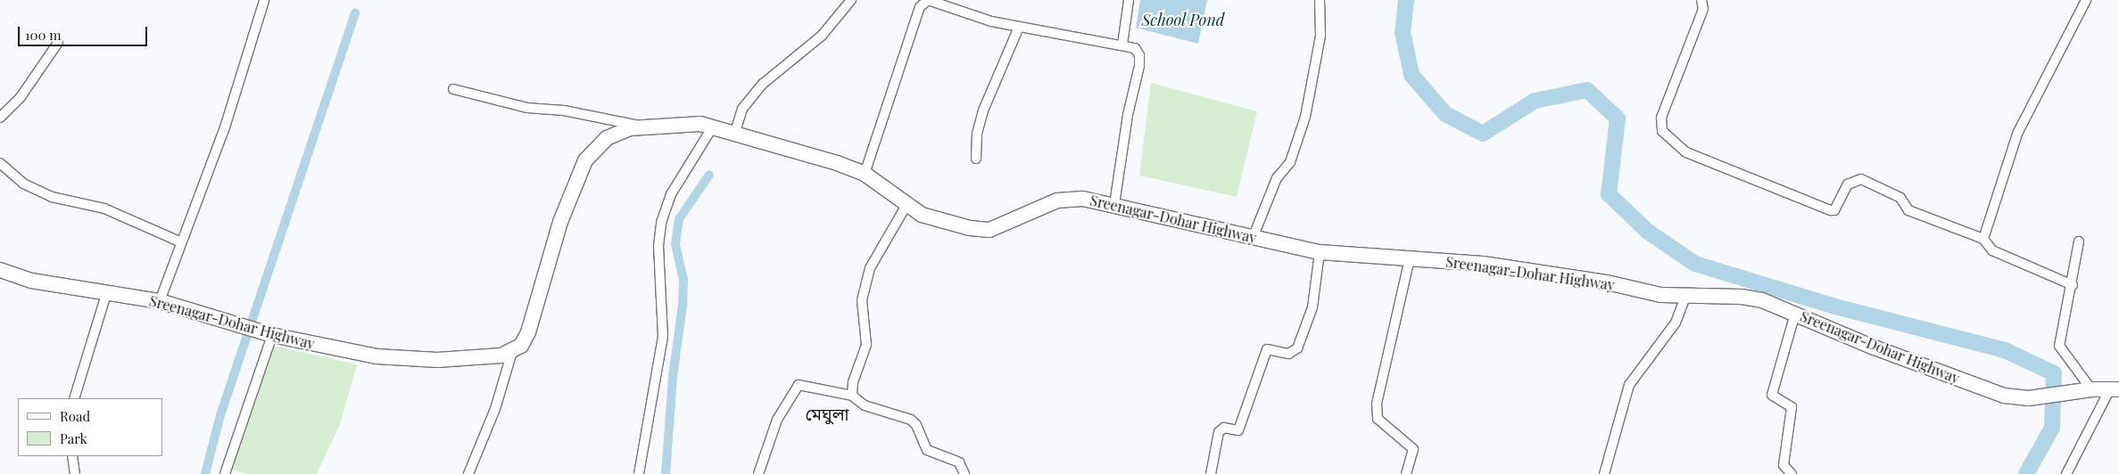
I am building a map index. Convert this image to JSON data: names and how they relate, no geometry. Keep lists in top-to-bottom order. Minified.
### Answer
{"streets":{"main road":["Sreenagar-Dohar Highway"]},"districts":["মেঘুলা"],"water":["School Pond"],"legend":["Road","Park"],"scale_bar":"100 m"}
